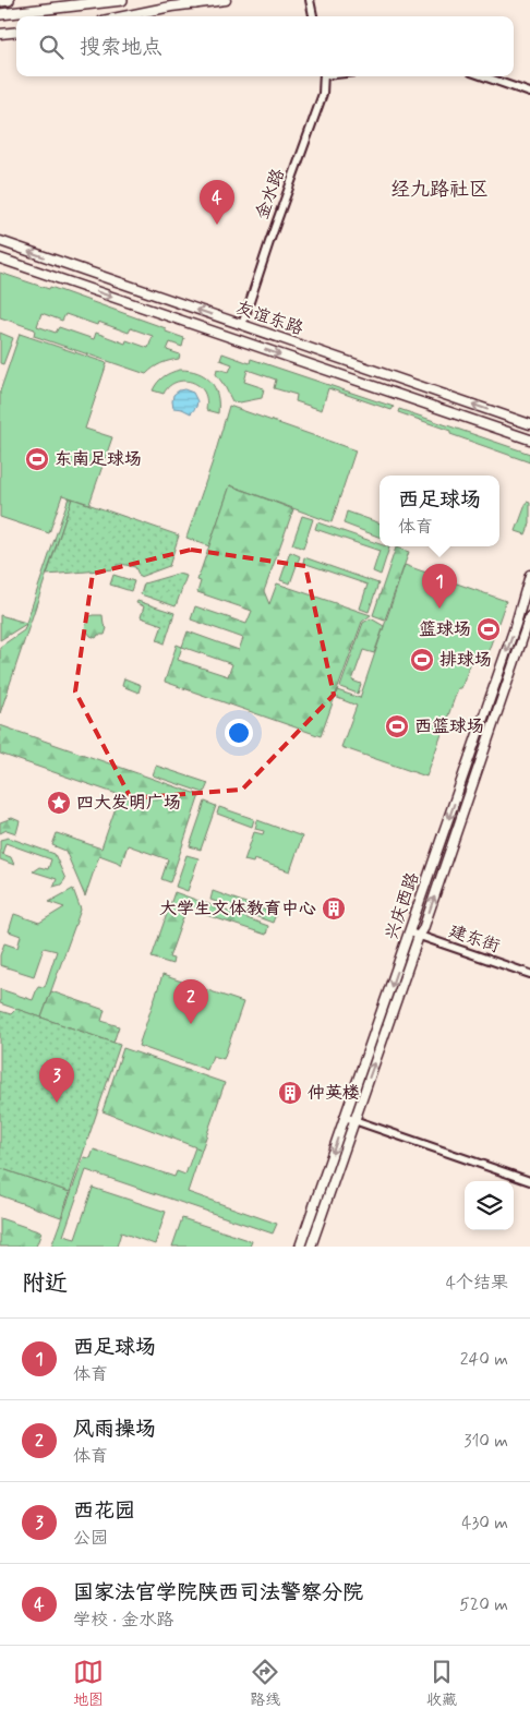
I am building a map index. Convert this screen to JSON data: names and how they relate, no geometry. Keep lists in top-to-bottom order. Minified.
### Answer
{"streets":{"main road":["友谊东路","兴庆西路"],"street":["金水路","建东街"]},"crossings":[["金水路","友谊东路"],["兴庆西路","建东街"]],"districts":["经九路社区"],"places":{"sports":["东南足球场","篮球场","排球场","西篮球场"],"place":["四大发明广场"],"building":["大学生文体教育中心","仲英楼"]},"page":{"search":"搜索地点","pins":["4","1","2","3"],"popup":["西足球场","体育"],"heading":["附近","4个结果"],"list":[{"mark":"1","name":"西足球场","note":"体育","value":"240 m"},{"mark":"2","name":"风雨操场","note":"体育","value":"310 m"},{"mark":"3","name":"西花园","note":"公园","value":"430 m"},{"mark":"4","name":"国家法官学院陕西司法警察分院","note":"学校 · 金水路","value":"520 m"}],"nav":["地图","路线","收藏"]}}
